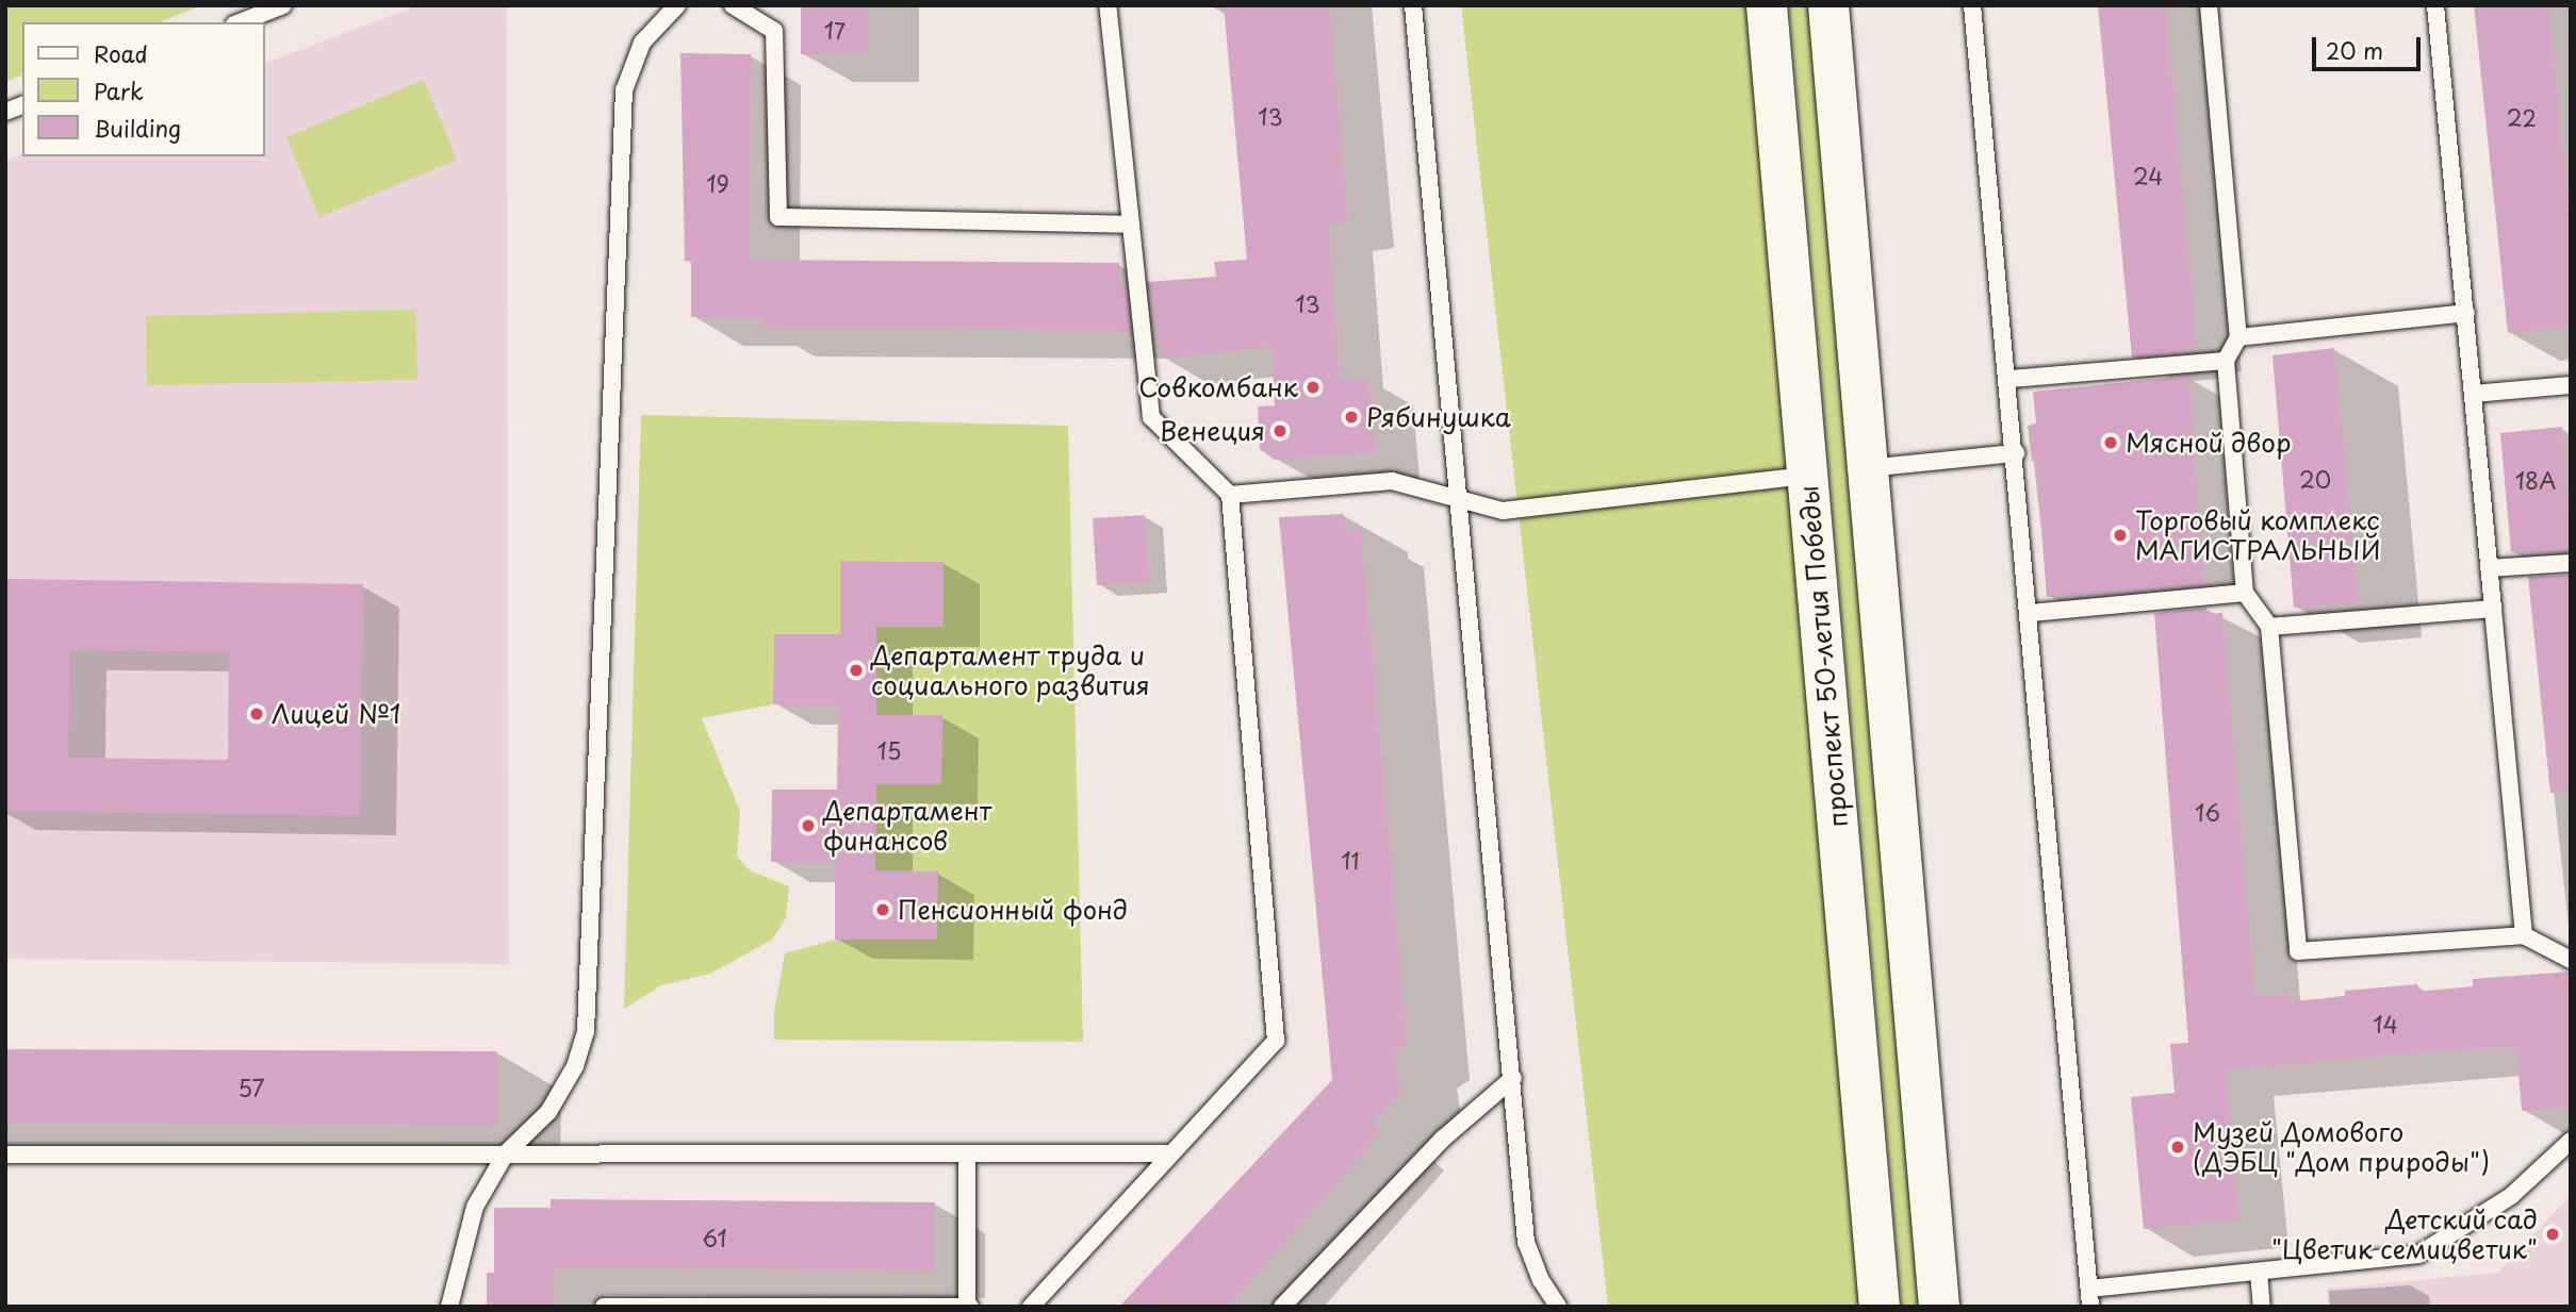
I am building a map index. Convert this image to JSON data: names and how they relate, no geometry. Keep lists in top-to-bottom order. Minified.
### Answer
{"streets":{"main road":["проспект 50-летия Победы"]},"places":["Совкомбанк","Рябинушка","Венеция","Мясной двор","Торговый комплекс МАГИСТРАЛЬНЫЙ","Департамент труда и социального развития","Лицей №1","Департамент финансов","Пенсионный фонд","Музей Домового (ДЭБЦ \"Дом природы\")","Детский сад \"Цветик семицветик\""],"house_numbers":["17","13","22","24","19","13","20","18А","15","16","11","14","57","61"],"legend":["Road","Park","Building"],"scale_bar":"20 m"}
